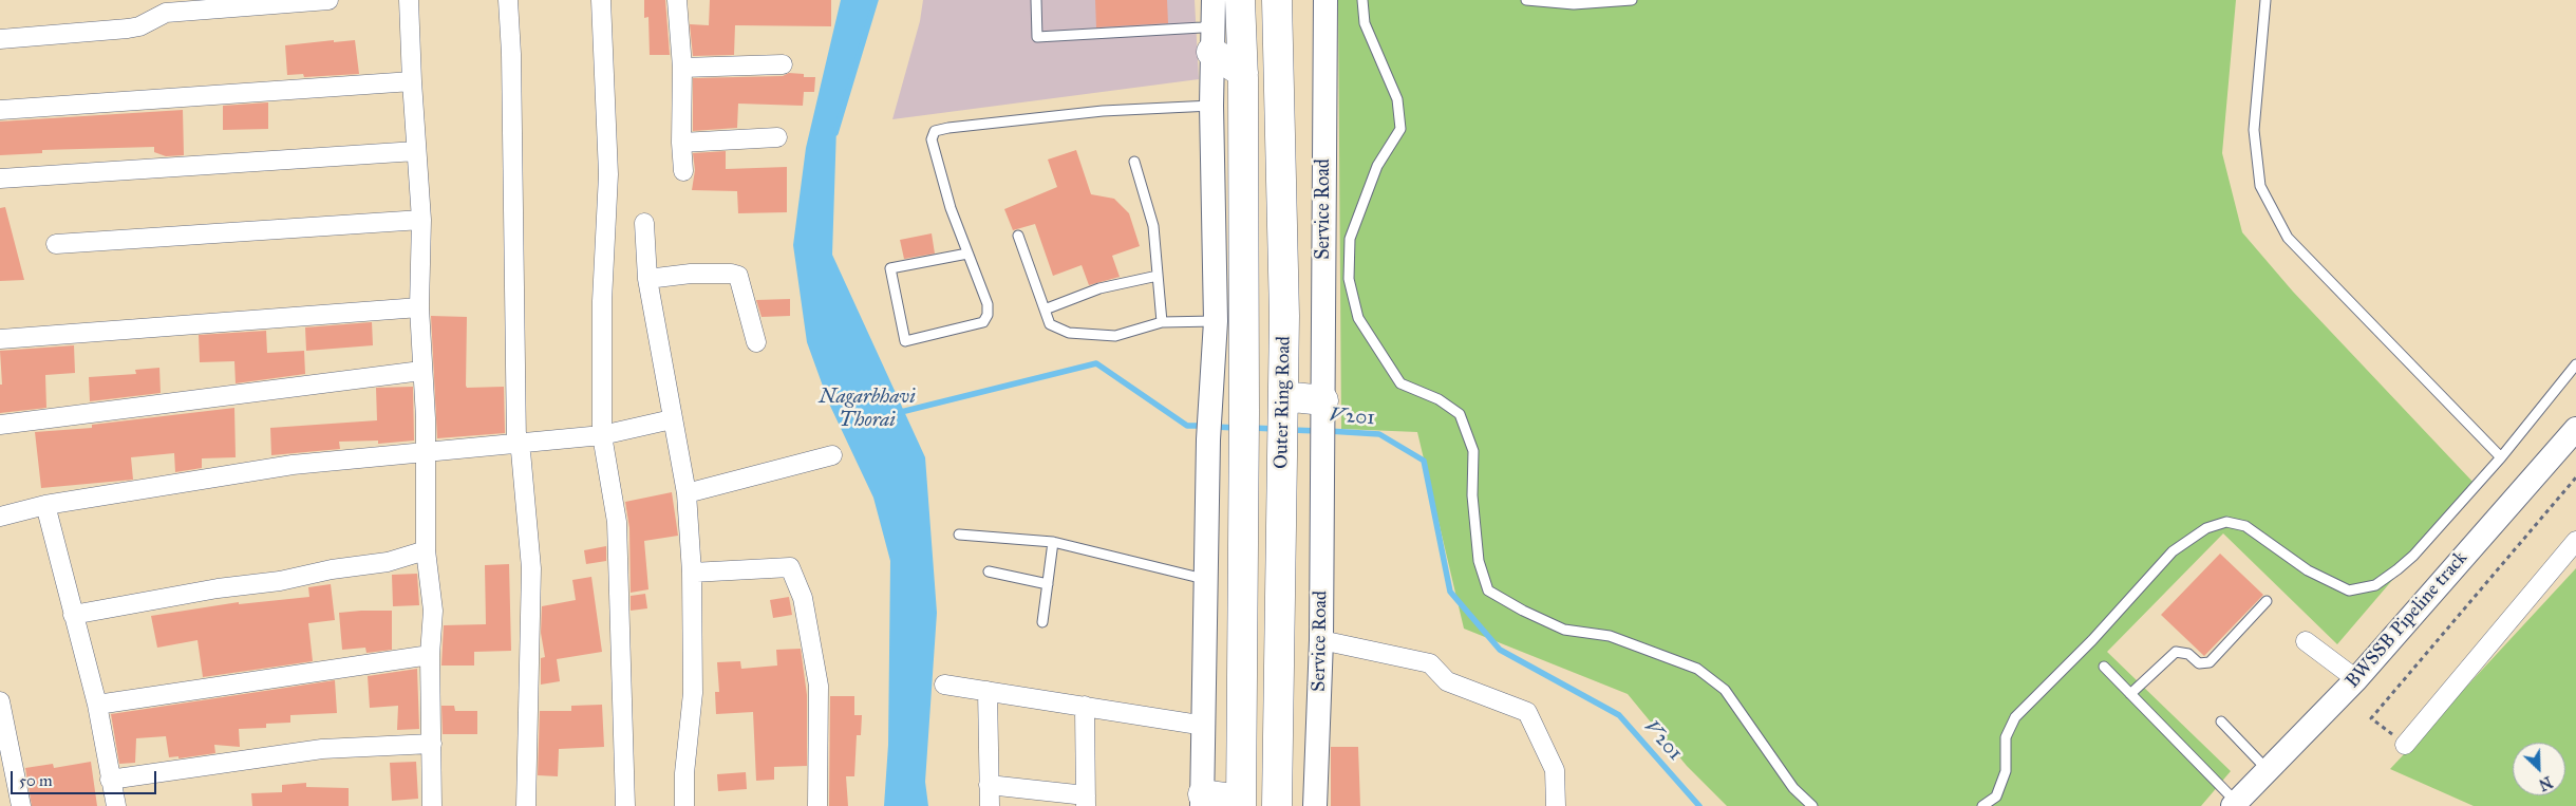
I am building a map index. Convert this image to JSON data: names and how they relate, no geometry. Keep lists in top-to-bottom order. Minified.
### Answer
{"streets":{"highway":["Outer Ring Road"],"street":["Service Road","BWSSB Pipeline track"]},"water":["Nagarbhavi Thorai","V201"],"scale_bar":"50 m","north":"bottom right"}
